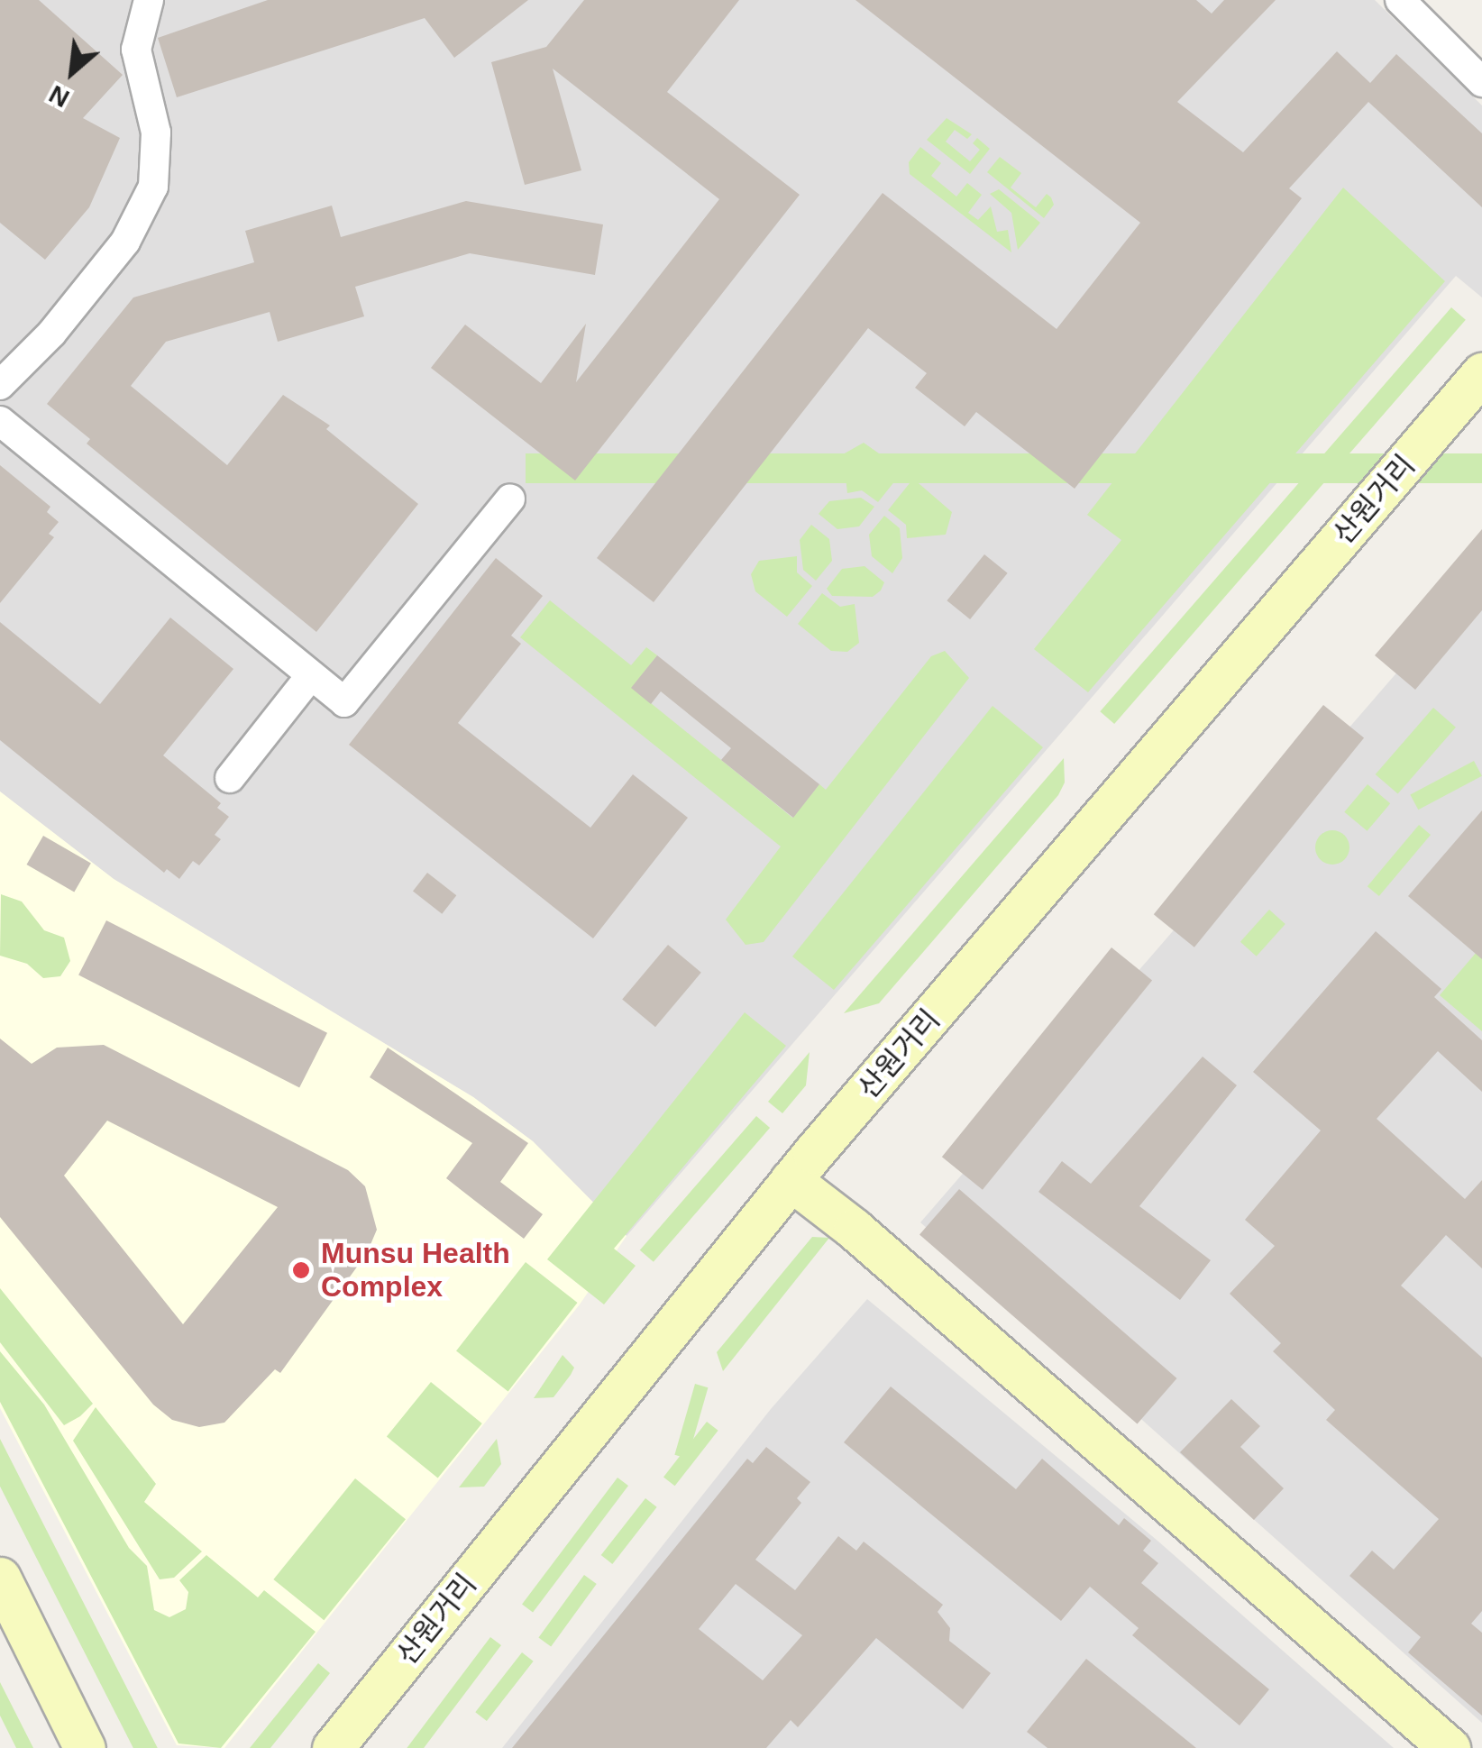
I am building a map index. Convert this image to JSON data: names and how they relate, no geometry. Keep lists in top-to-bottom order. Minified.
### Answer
{"streets":{"main road":["산원거리"]},"places":["Munsu Health Complex"],"north":"bottom left"}
